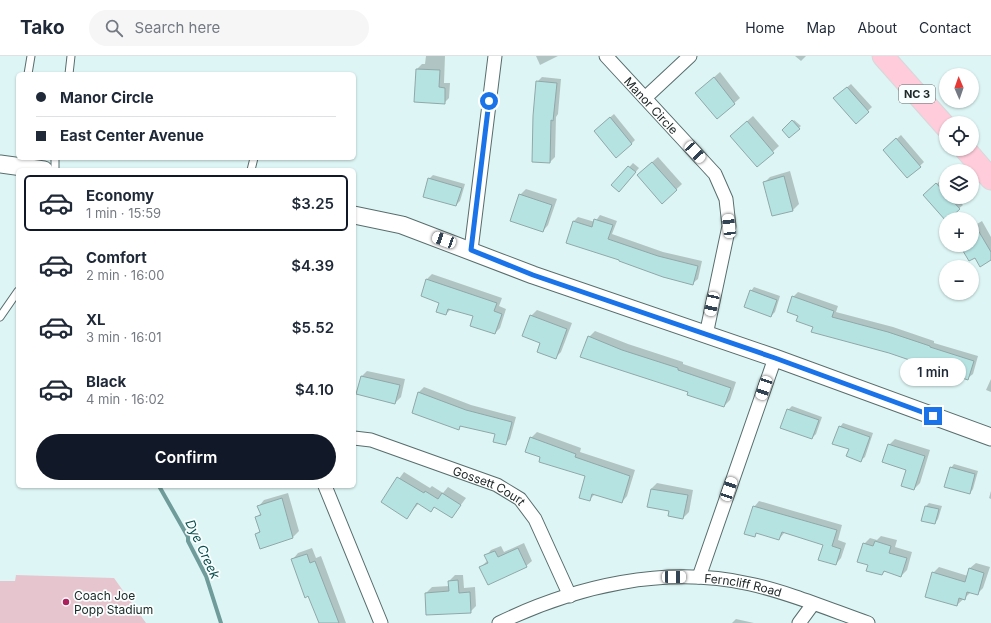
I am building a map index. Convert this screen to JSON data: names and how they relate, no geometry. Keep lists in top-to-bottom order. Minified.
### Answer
{"streets":{"main road":["NC 3"],"street":["Manor Circle","Gossett Court","Ferncliff Road"]},"crossings":[["Gossett Court","Ferncliff Road"]],"water":["Dye Creek"],"places":["Coach Joe Popp Stadium"],"north":"top","page":{"header":"Tako","search":"Search here","nav":["Home","Map","About","Contact"],"map_buttons":["+","−"],"banner":["Manor Circle","East Center Avenue"],"list":[{"name":"Economy","note":"1 min · 15:59","value":"$3.25"},{"name":"Comfort","note":"2 min · 16:00","value":"$4.39"},{"name":"XL","note":"3 min · 16:01","value":"$5.52"},{"name":"Black","note":"4 min · 16:02","value":"$4.10"}],"bubble":"1 min","buttons":"Confirm"}}
